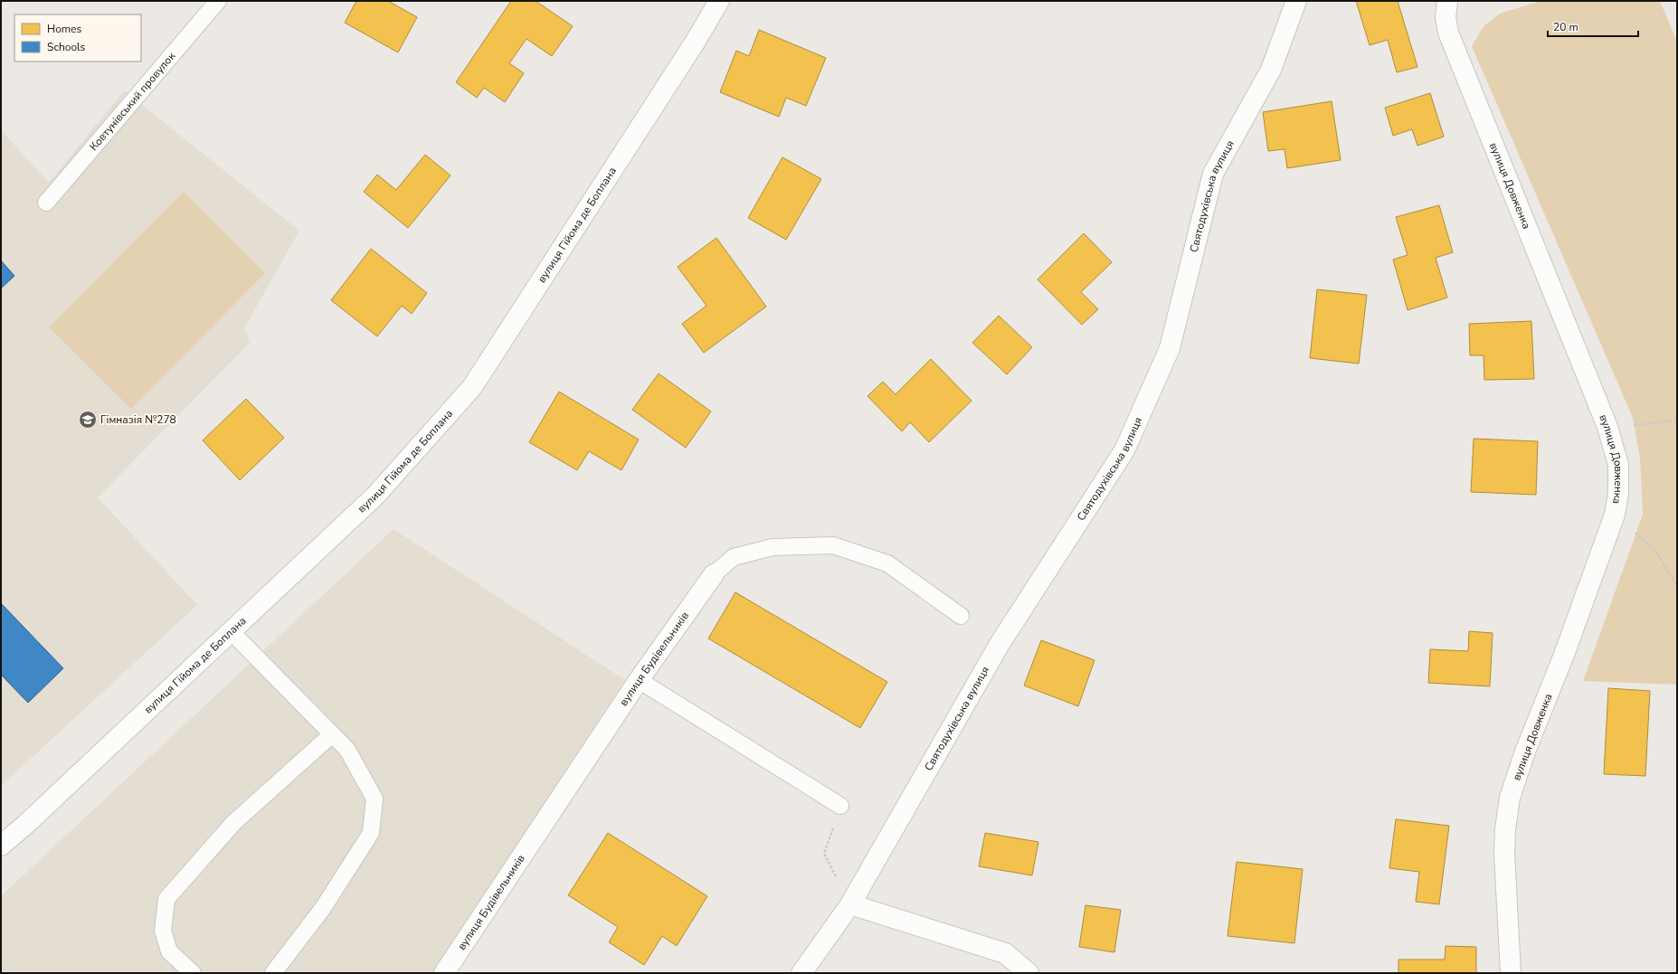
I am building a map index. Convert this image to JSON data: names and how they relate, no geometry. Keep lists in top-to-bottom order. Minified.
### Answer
{"streets":{"street":["вулиця Довженка","Святодухівська вулиця","вулиця Гійома де Боплана","вулиця Будівельників"],"lane":["Ковтунівський провулок"]},"places":{"school or university":["Гімназія №278"]},"legend":["Homes","Schools"],"scale_bar":"20 m"}
